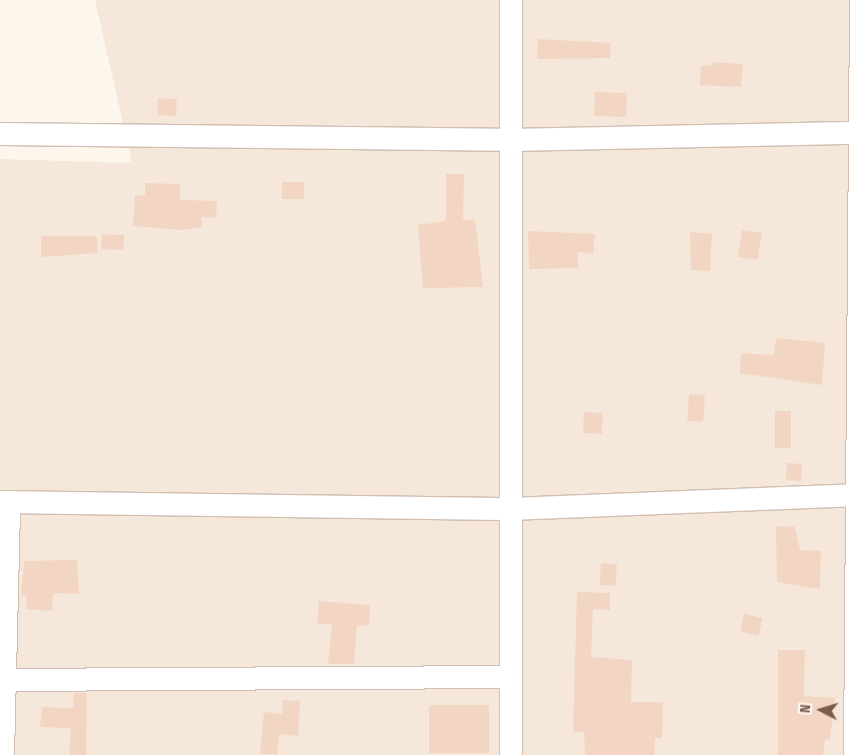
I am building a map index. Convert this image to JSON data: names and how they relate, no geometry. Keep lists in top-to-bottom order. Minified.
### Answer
{"north":"left"}
